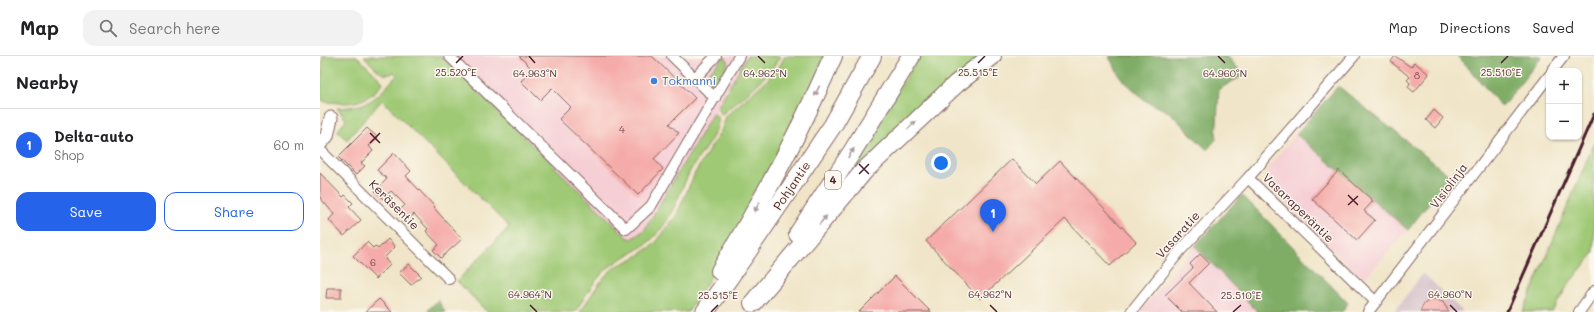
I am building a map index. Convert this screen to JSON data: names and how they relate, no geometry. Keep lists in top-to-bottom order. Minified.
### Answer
{"streets":{"highway":["4","Pohjantie"],"street":["Visiolinja","Keräsentie","Vasaraperäntie","Vasaratie"]},"crossings":[["Visiolinja","Vasaraperäntie"],["Vasaraperäntie","Vasaratie"]],"places":["Tokmanni"],"house_numbers":["8","4","6"],"page":{"header":"Map","search":"Search here","nav":["Map","Directions","Saved"],"heading":"Nearby","map_buttons":["+","−"],"list":[{"mark":"1","name":"Delta-auto","note":"Shop","value":"60 m"}],"buttons":["Save","Share"],"pins":"1"},"coordinates":["25.520°E","25.515°E","25.510°E","64.963°N","64.962°N","64.960°N","64.964°N"]}
